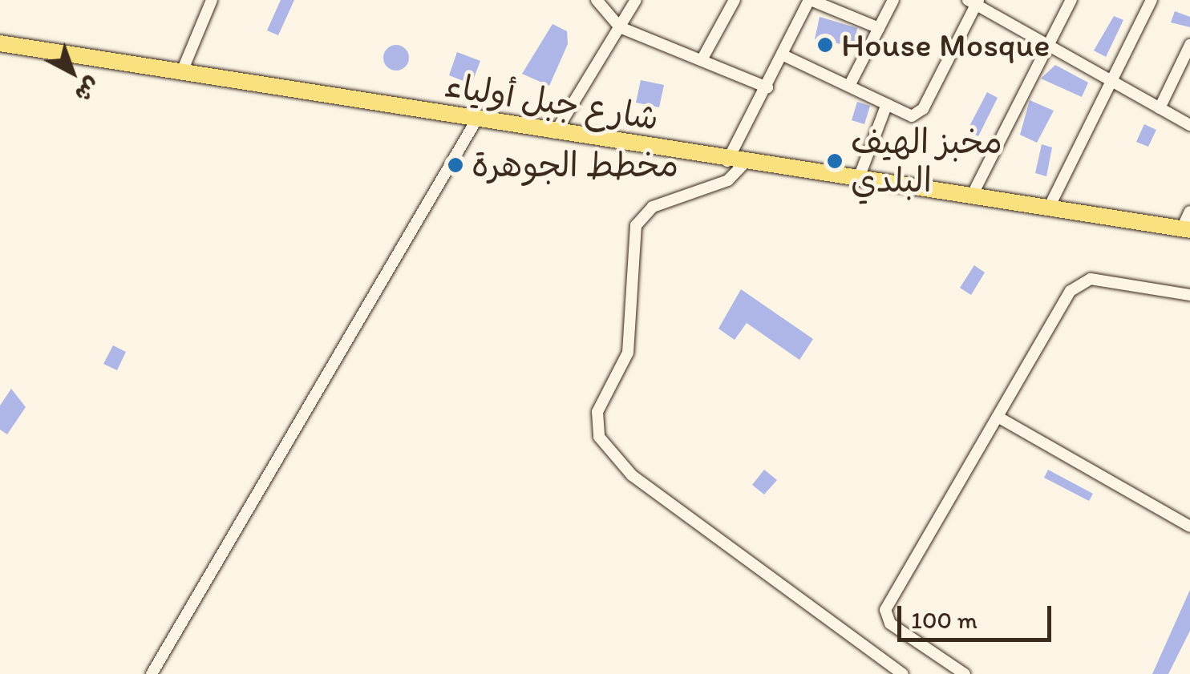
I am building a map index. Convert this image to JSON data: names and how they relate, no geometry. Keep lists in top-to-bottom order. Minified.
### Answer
{"streets":{"highway":["شارع جبل أولياء"]},"places":["House Mosque","مخبز الهيف البلدي","مخطط الجوهرة"],"scale_bar":"100 m","north":"bottom right"}
